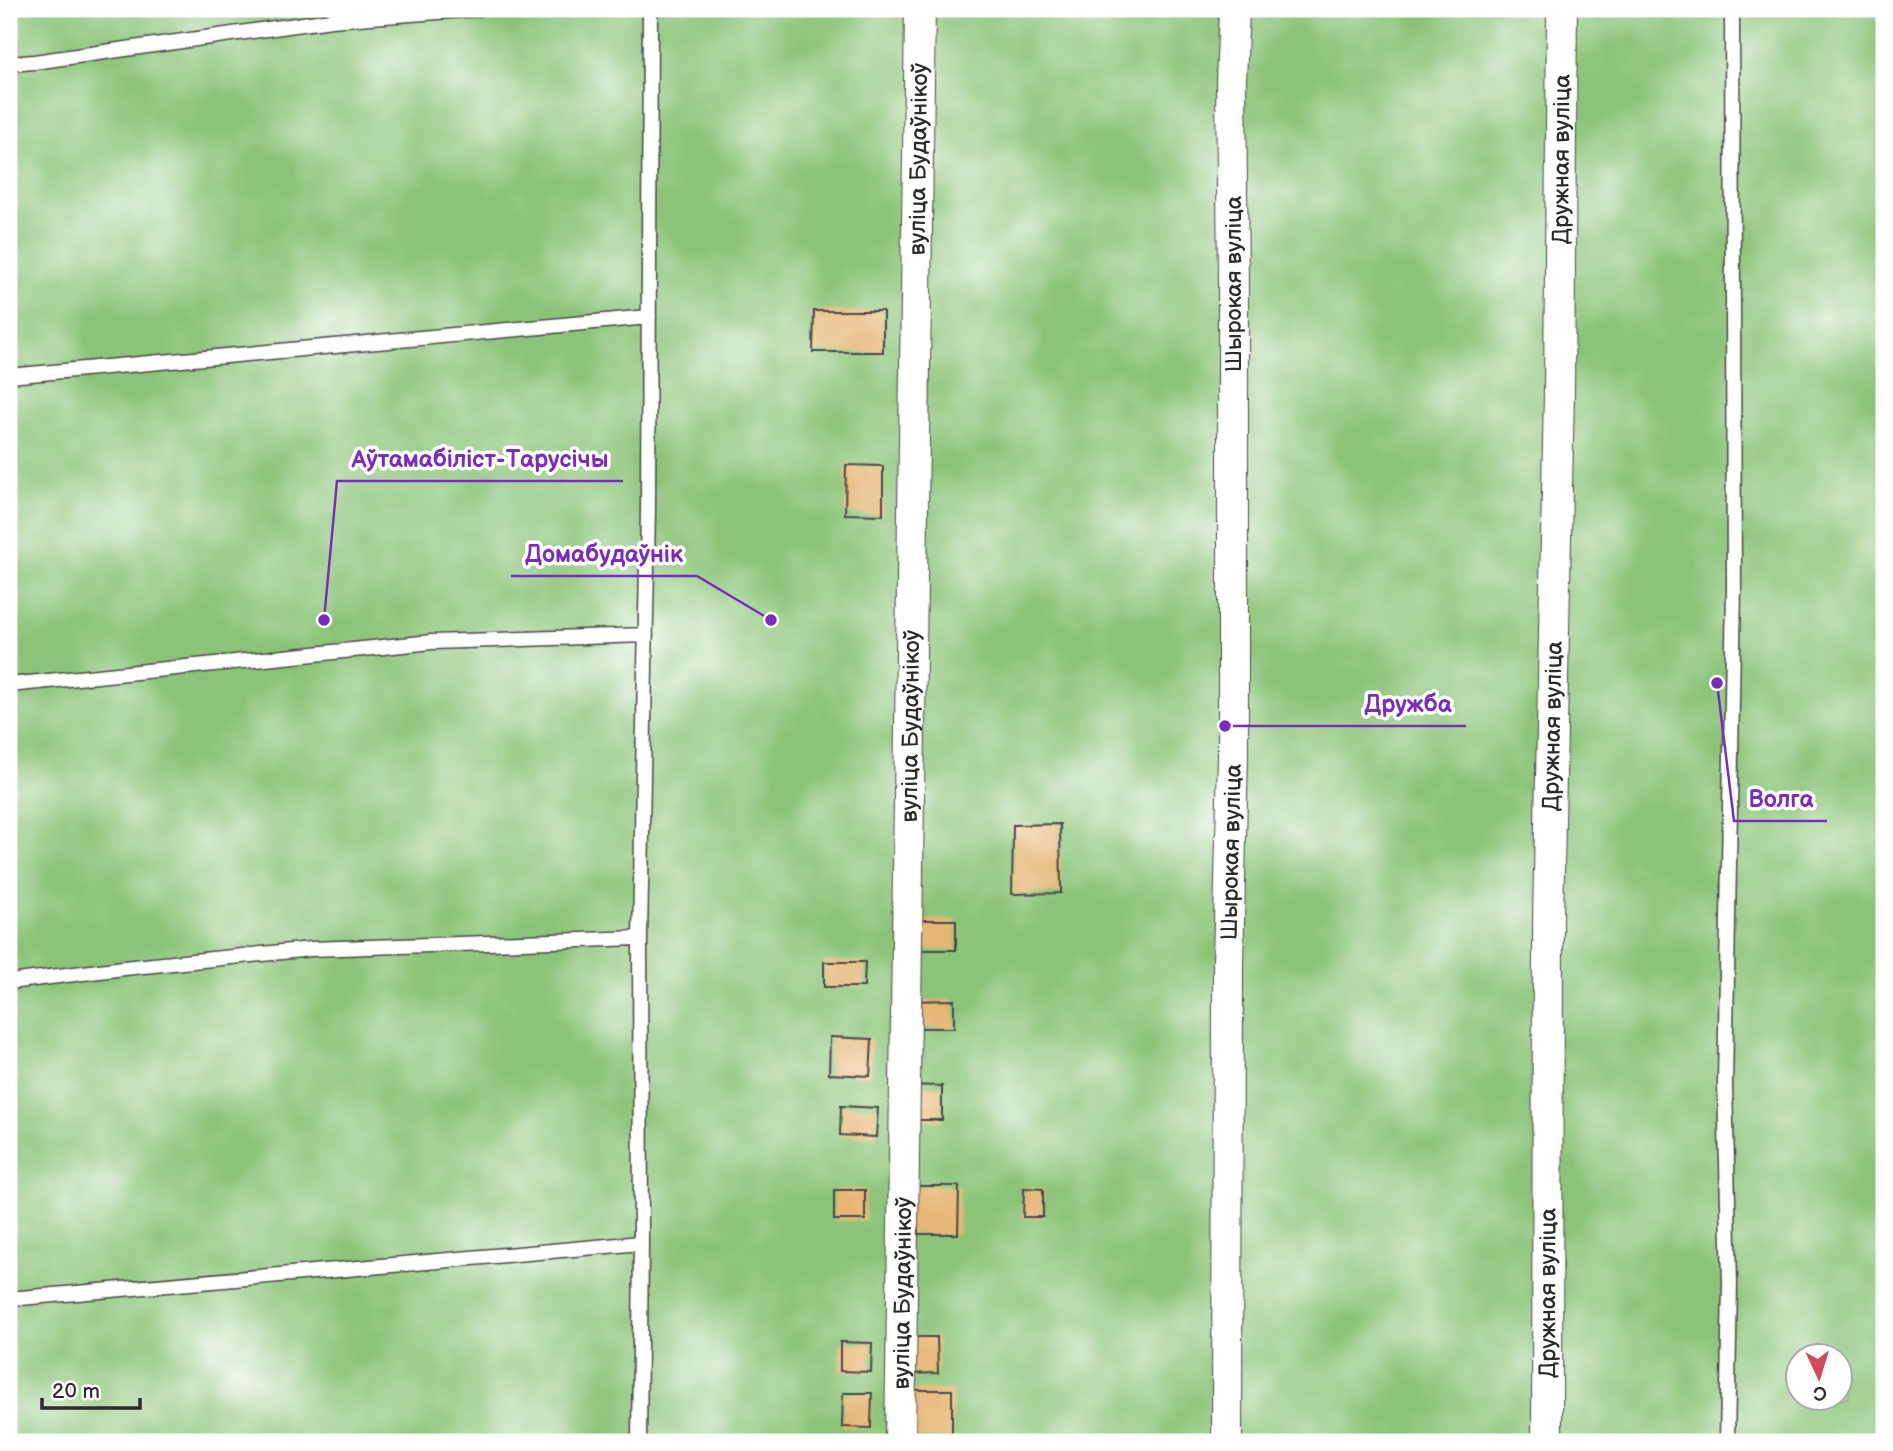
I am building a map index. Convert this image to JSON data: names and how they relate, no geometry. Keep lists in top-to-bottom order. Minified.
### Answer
{"streets":{"street":["вуліца Будаўнікоў","Дружная вуліца","Шырокая вуліца"]},"places":["Аўтамабіліст-Тарусічы","Домабудаўнік","Волга","Дружба"],"scale_bar":"20 m","north":"bottom"}
